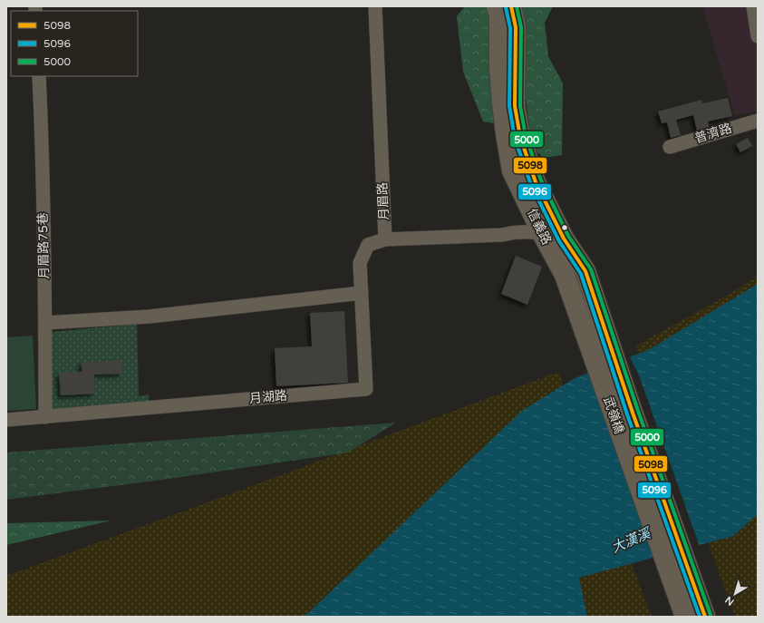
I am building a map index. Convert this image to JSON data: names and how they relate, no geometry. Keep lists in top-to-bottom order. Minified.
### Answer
{"streets":{"main road":["信義路","武嶺橋"],"street":["普濟路","月眉路","月眉路75巷","月湖路"]},"crossings":[["月眉路","月湖路"],["信義路","武嶺橋"],["月眉路75巷","月湖路"]],"water":["大漢溪"],"lines":["transit line 5098","transit line 5000","transit line 5096"],"legend":["5098","5096","5000"],"north":"bottom left"}
